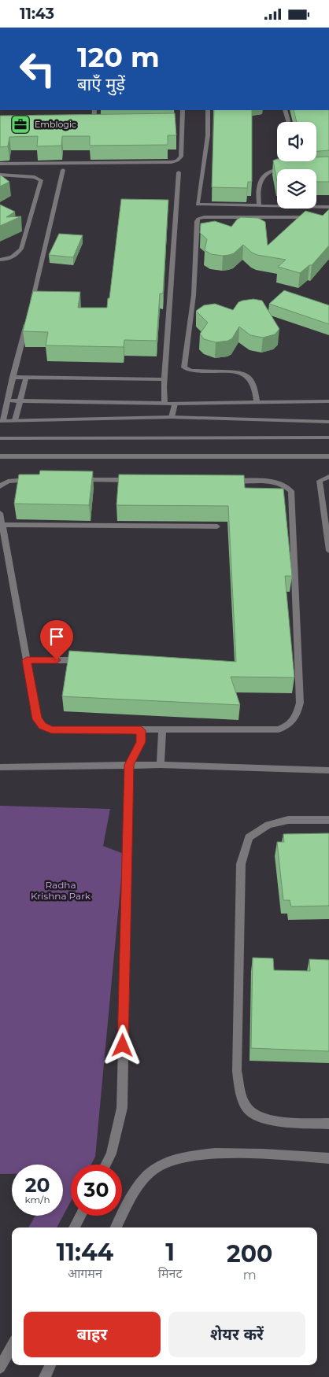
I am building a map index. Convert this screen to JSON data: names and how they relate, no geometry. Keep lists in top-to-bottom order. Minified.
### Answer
{"parks":["Radha Krishna Park"],"places":{"office":["Emblogic"]},"page":{"status":"11:43","turn":["120 m","बाएँ मुड़ें"],"speed":"20 km/h","limit":"30","eta":["11:44","आगमन","1","मिनट","200","m"],"buttons":["बाहर","शेयर करें"]}}
